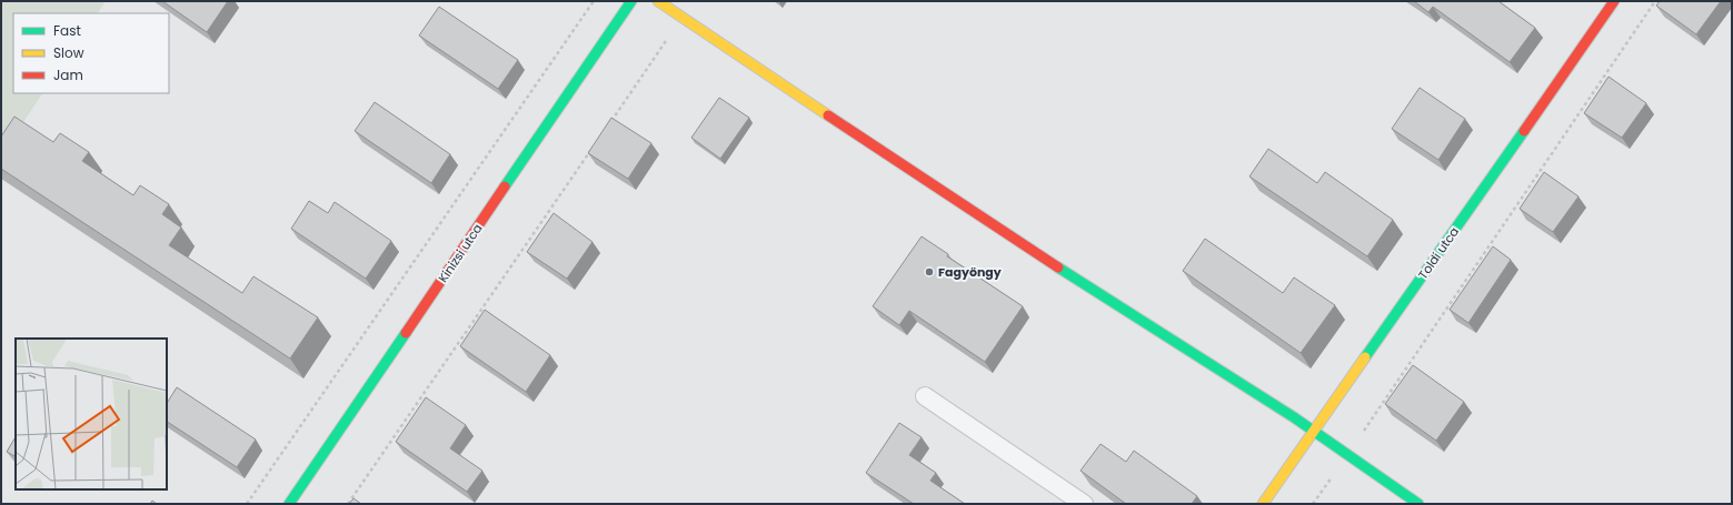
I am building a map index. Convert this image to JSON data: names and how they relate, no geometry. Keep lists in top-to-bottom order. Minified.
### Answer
{"streets":{"street":["Kinizsi utca","Toldi utca"]},"places":["Fagyöngy"],"legend":["Fast","Slow","Jam"]}
